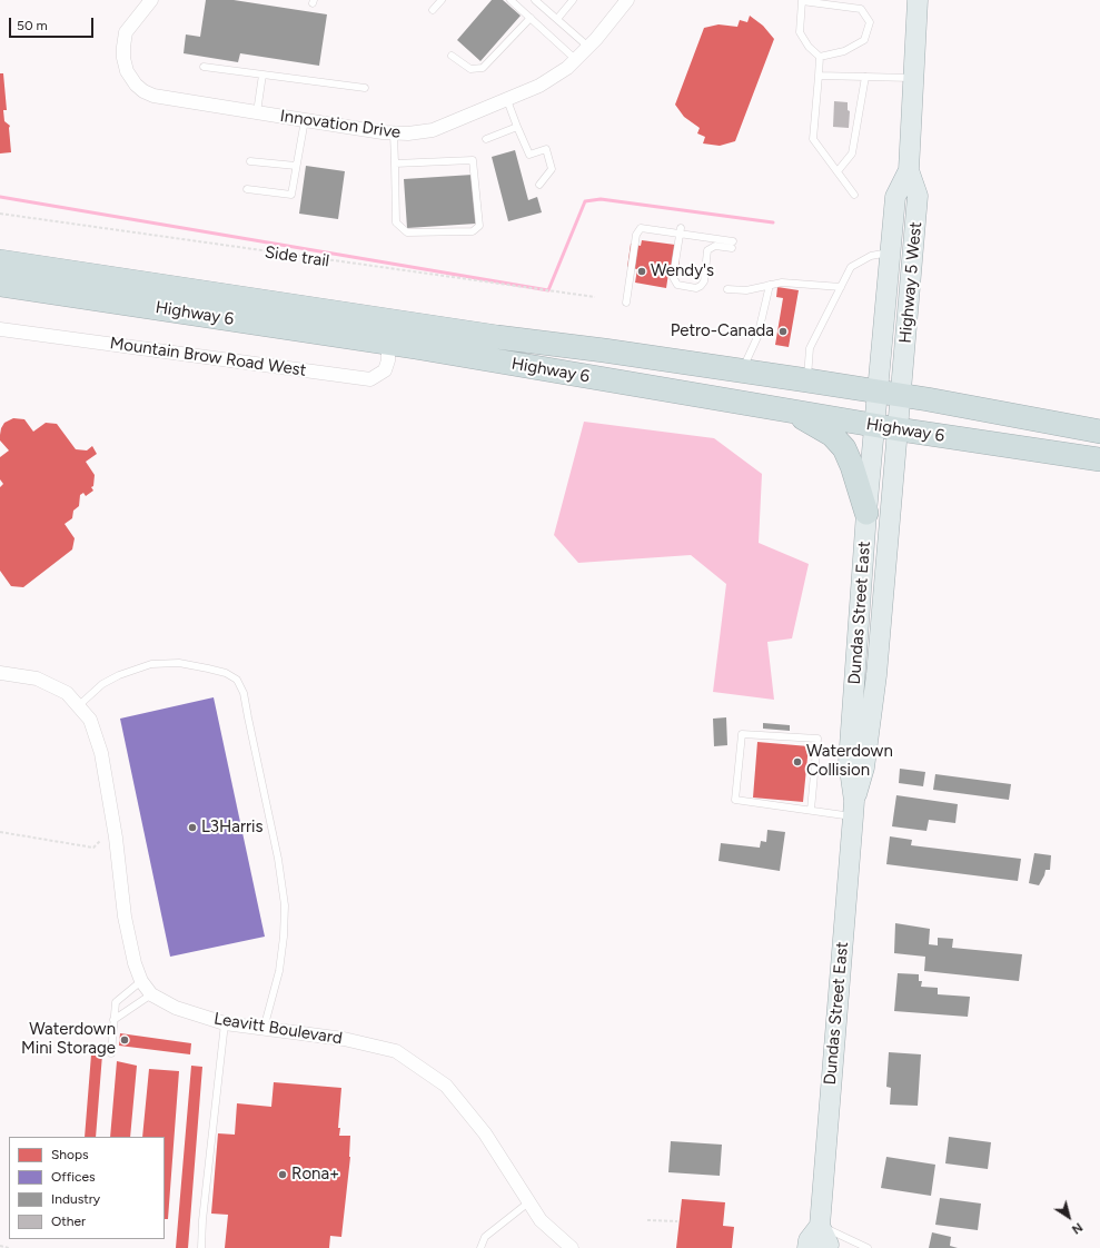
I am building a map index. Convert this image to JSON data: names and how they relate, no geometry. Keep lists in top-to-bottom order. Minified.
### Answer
{"streets":{"highway":["Highway 6"],"main road":["Highway 5 West","Dundas Street East"],"street":["Innovation Drive","Mountain Brow Road West","Leavitt Boulevard"],"path":["Side trail"]},"crossings":[["Highway 5 West","Highway 6"],["Highway 5 West","Dundas Street East"],["Highway 6","Mountain Brow Road West"],["Highway 6","Dundas Street East"]],"places":["Wendy's","Petro-Canada","Waterdown Collision","L3Harris","Waterdown Mini Storage","Rona+"],"legend":["Shops","Offices","Industry","Other"],"scale_bar":"50 m","north":"bottom right"}
